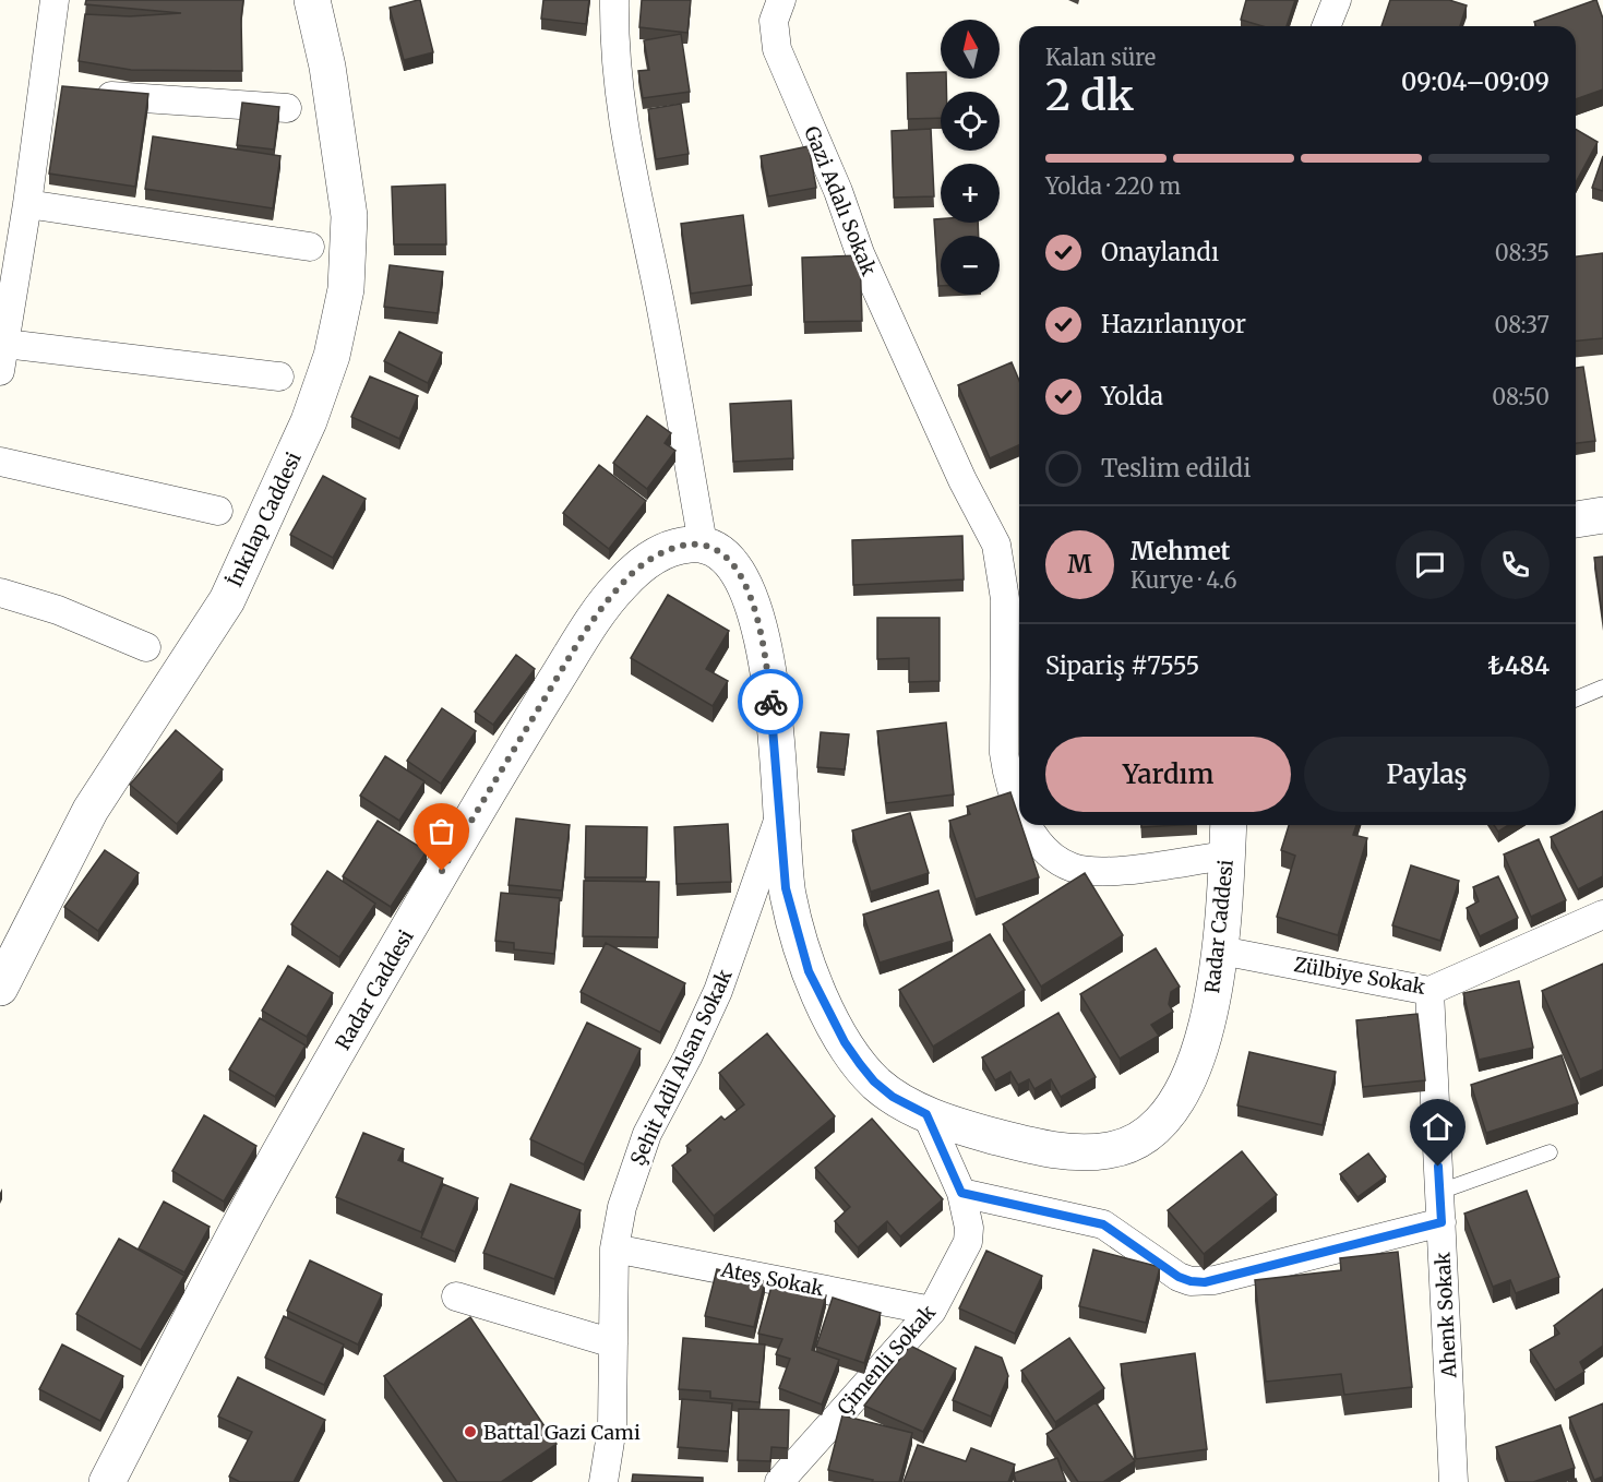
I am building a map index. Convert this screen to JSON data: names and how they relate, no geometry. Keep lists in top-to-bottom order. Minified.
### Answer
{"streets":{"street":["Gazi Adalı Sokak","İnkılap Caddesi","Radar Caddesi","Zülbiye Sokak","Şehit Adil Alsan Sokak","Ateş Sokak","Ahenk Sokak","Çimenli Sokak"]},"crossings":[["Gazi Adalı Sokak","Radar Caddesi"],["Radar Caddesi","Zülbiye Sokak"],["Radar Caddesi","Şehit Adil Alsan Sokak"],["Radar Caddesi","Çimenli Sokak"],["Zülbiye Sokak","Ahenk Sokak"],["Şehit Adil Alsan Sokak","Ateş Sokak"],["Ateş Sokak","Çimenli Sokak"]],"places":["Battal Gazi Cami"],"north":"top","page":{"map_buttons":["+","−"],"heading":["2 dk","Kalan süre","09:04–09:09"],"panel":["Mehmet","Kurye · 4.6","Sipariş #7555","₺484"],"bar":"Yolda · 220 m","list":[["Onaylandı","08:35"],["Hazırlanıyor","08:37"],["Yolda","08:50"],"Teslim edildi"],"round":"M","buttons":["Yardım","Paylaş"]}}
